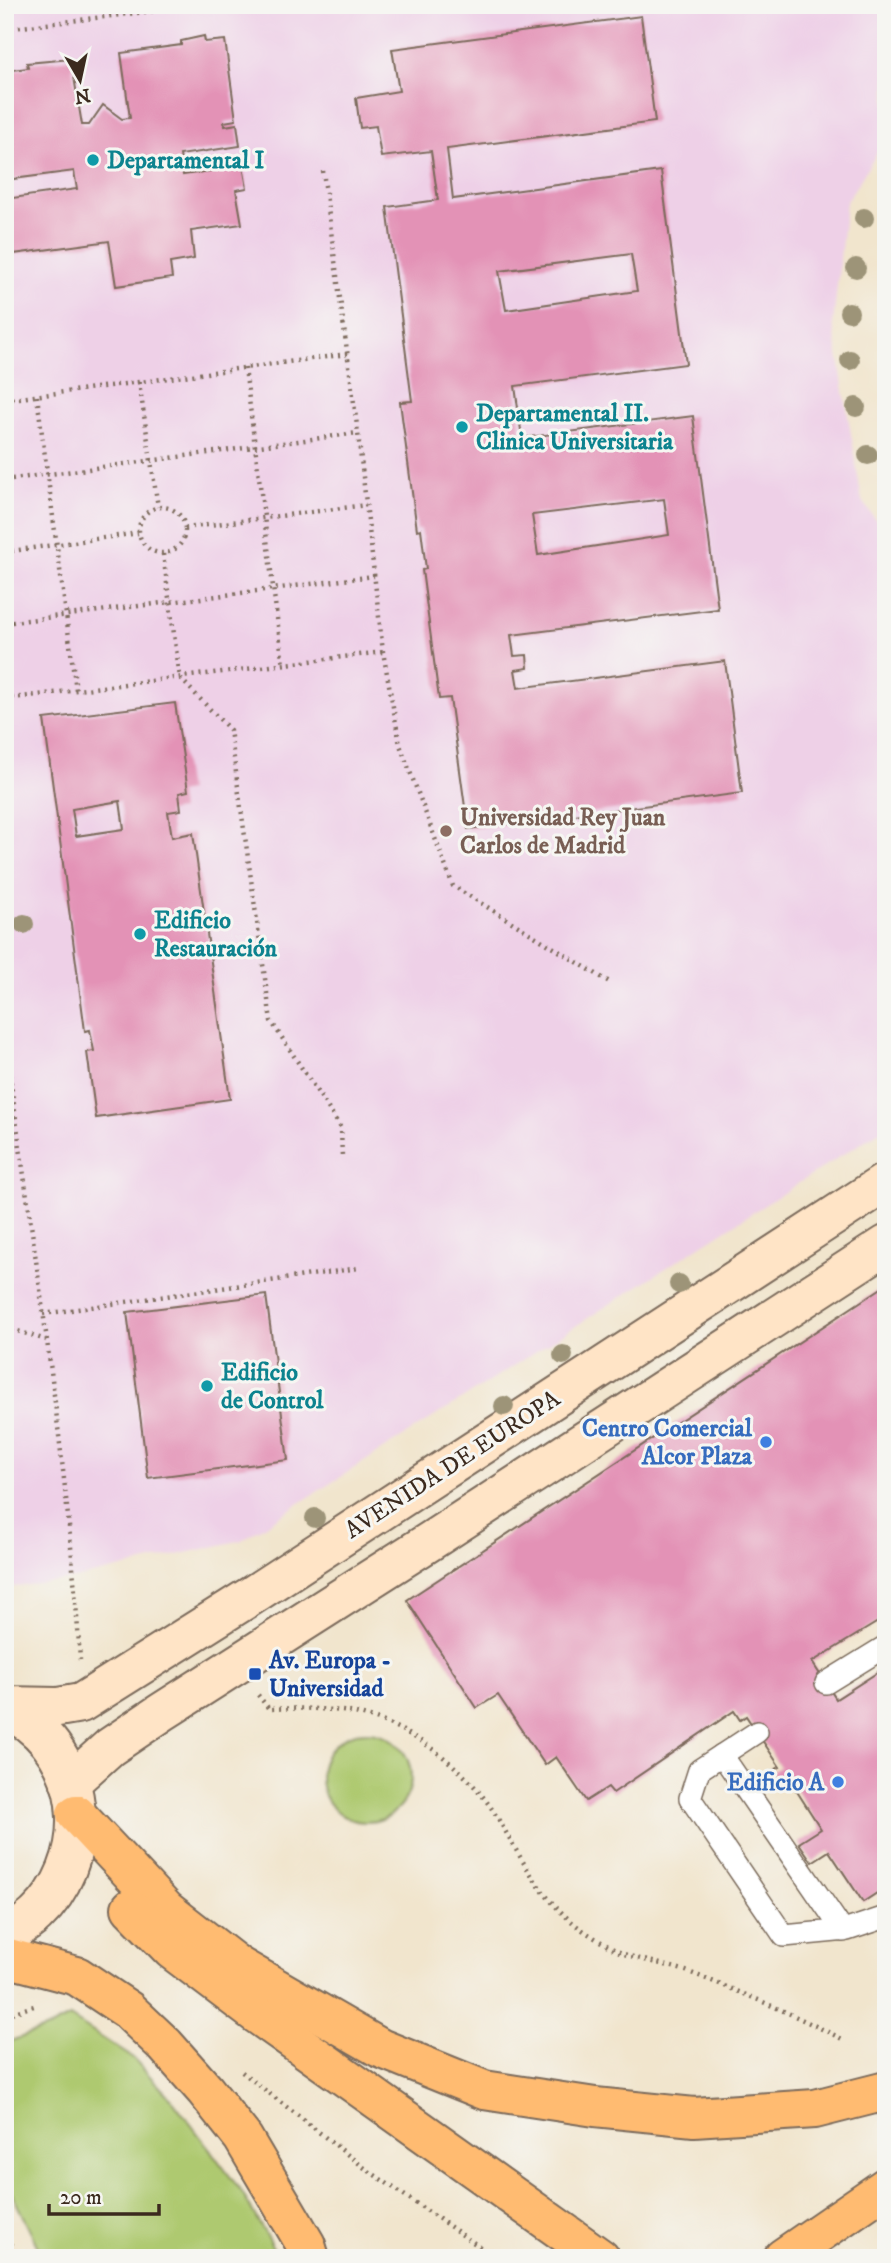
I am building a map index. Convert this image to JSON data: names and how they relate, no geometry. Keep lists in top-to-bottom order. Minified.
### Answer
{"streets":{"street":["AVENIDA DE EUROPA"]},"places":{"other":["Departamental I","Departamental II. Clinica Universitaria","Universidad Rey Juan Carlos de Madrid","Edificio Restauración","Edificio de Control","Centro Comercial Alcor Plaza","Edificio A"],"transit":["Av. Europa - Universidad"]},"scale_bar":"20 m","north":"bottom"}
